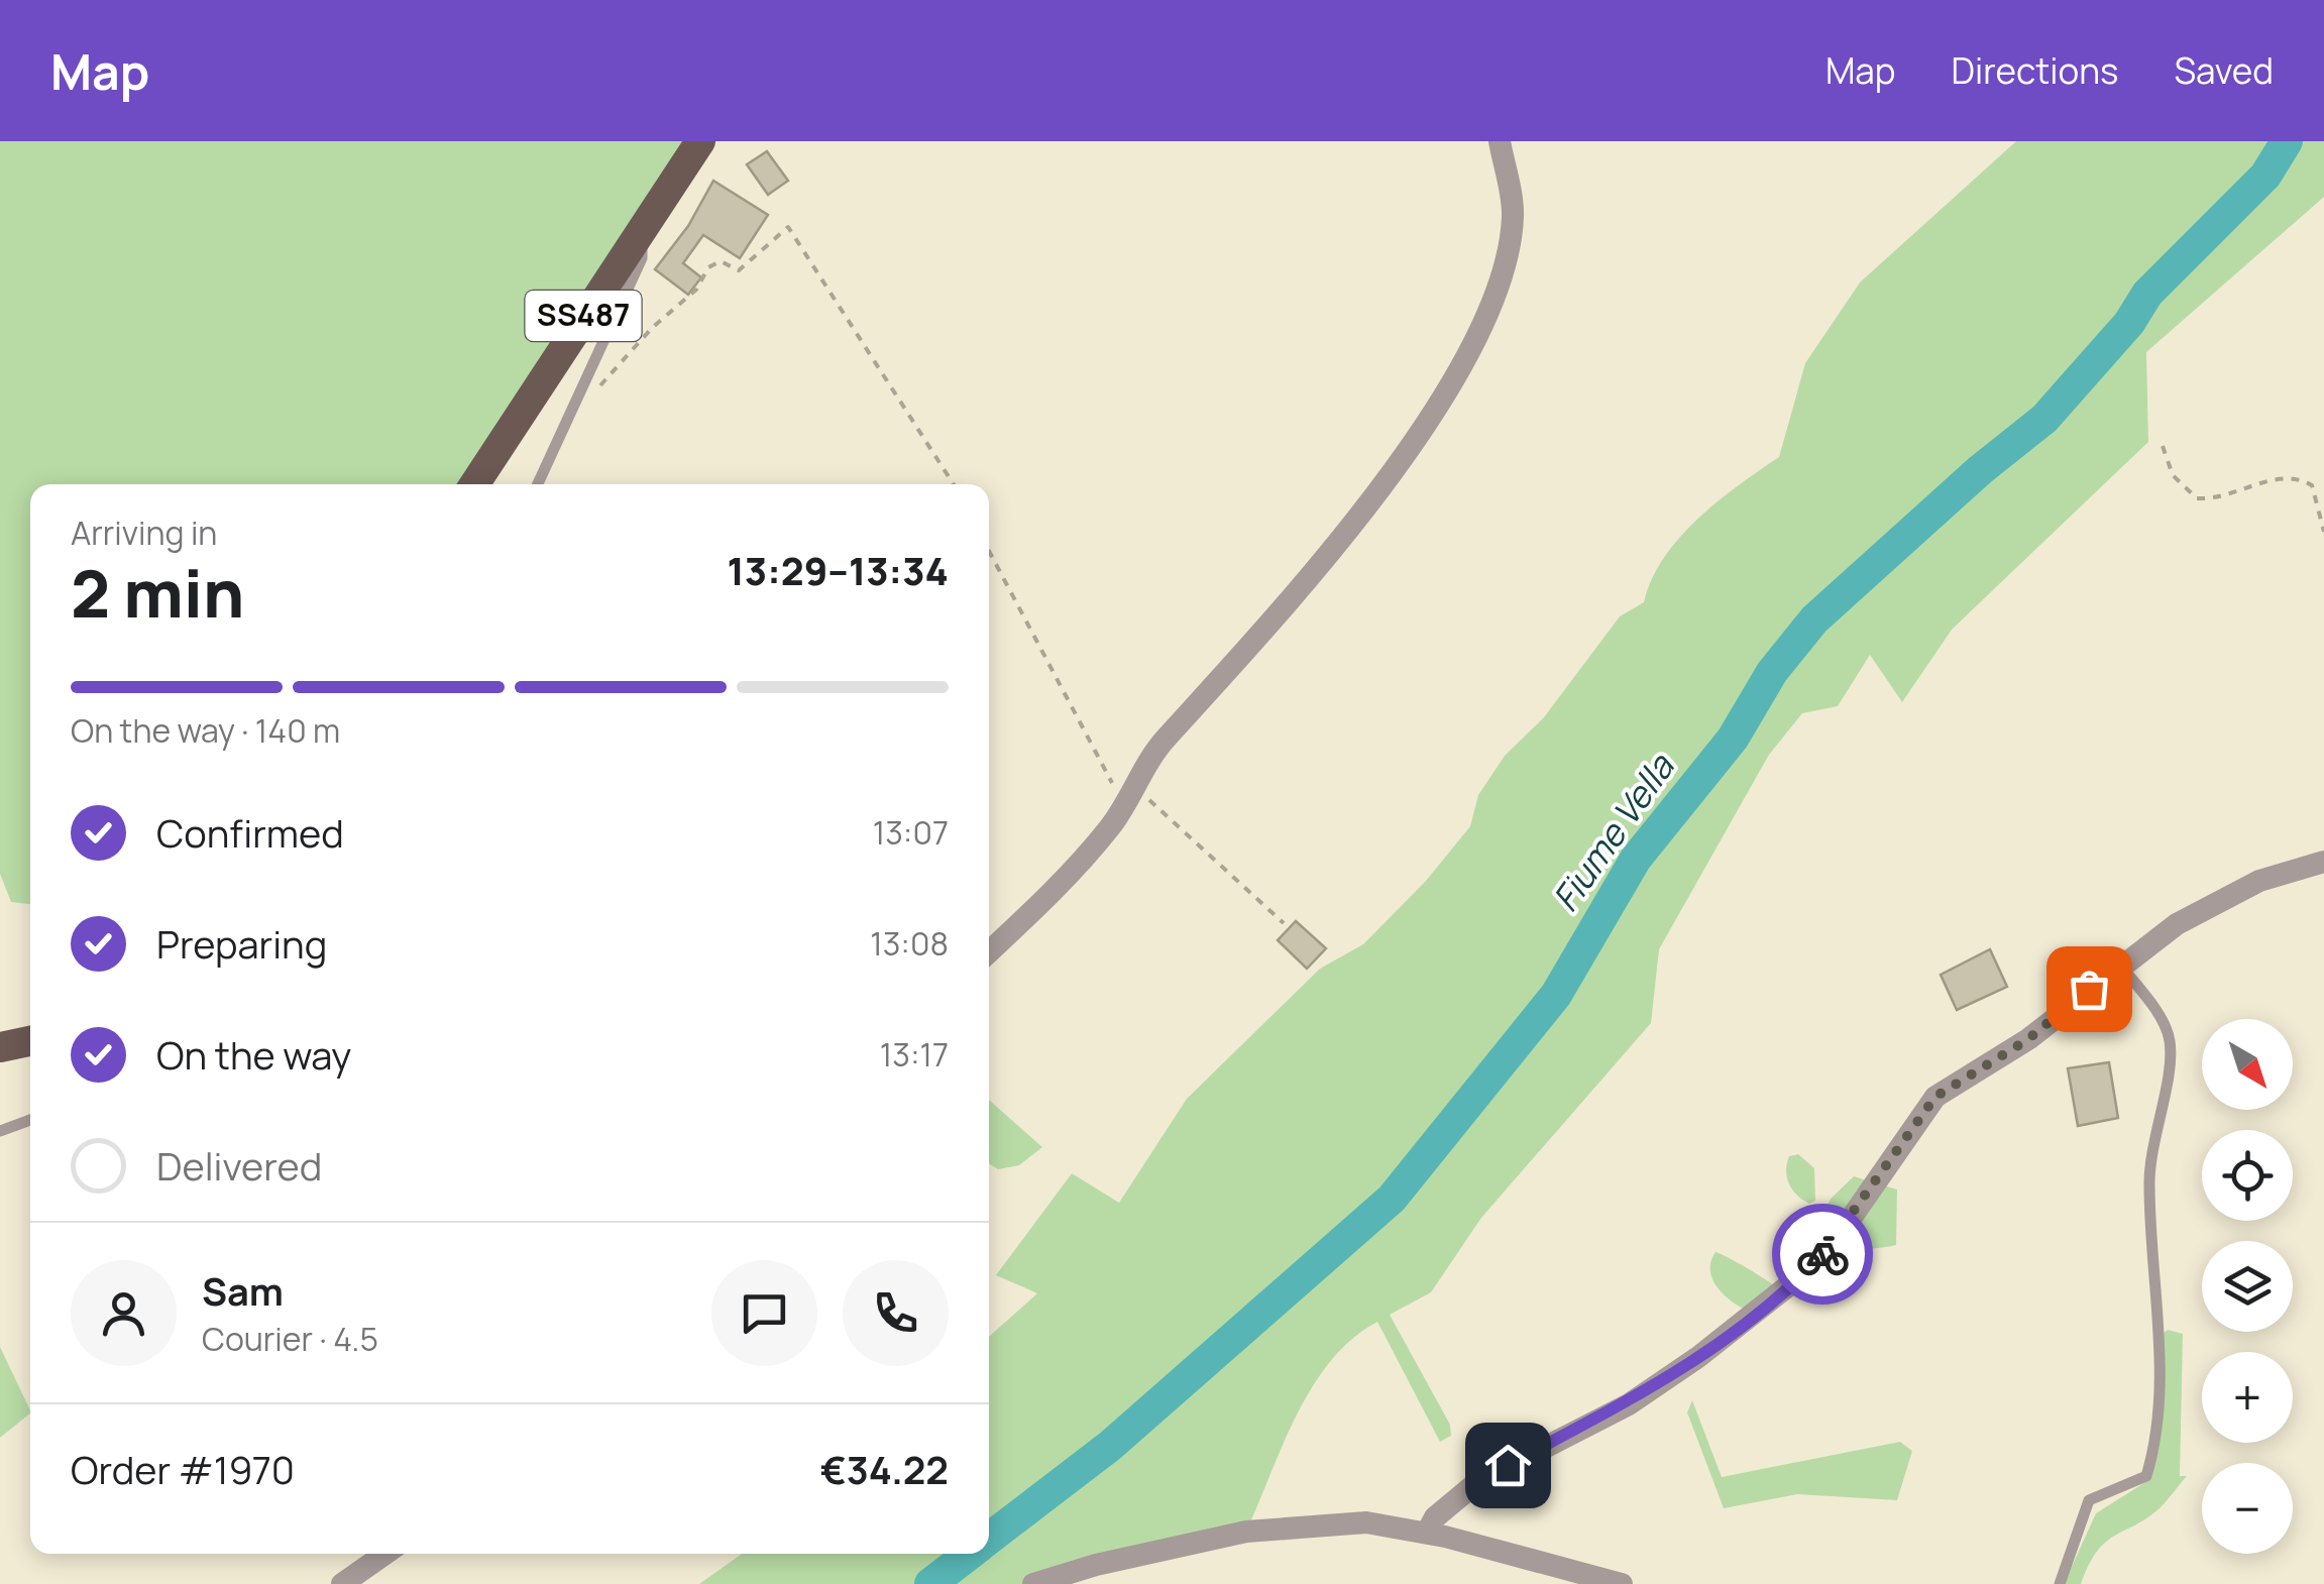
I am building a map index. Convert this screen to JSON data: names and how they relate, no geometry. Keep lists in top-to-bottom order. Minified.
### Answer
{"streets":{"main road":["SS487"]},"water":["Fiume Vella"],"north":"bottom right","page":{"header":"Map","nav":["Map","Directions","Saved"],"heading":["2 min","Arriving in","13:29–13:34"],"panel":["Sam","Courier · 4.5","Order #1970","€34.22"],"bar":"On the way · 140 m","list":[["Confirmed","13:07"],["Preparing","13:08"],["On the way","13:17"],"Delivered"],"map_buttons":["+","−"]}}
